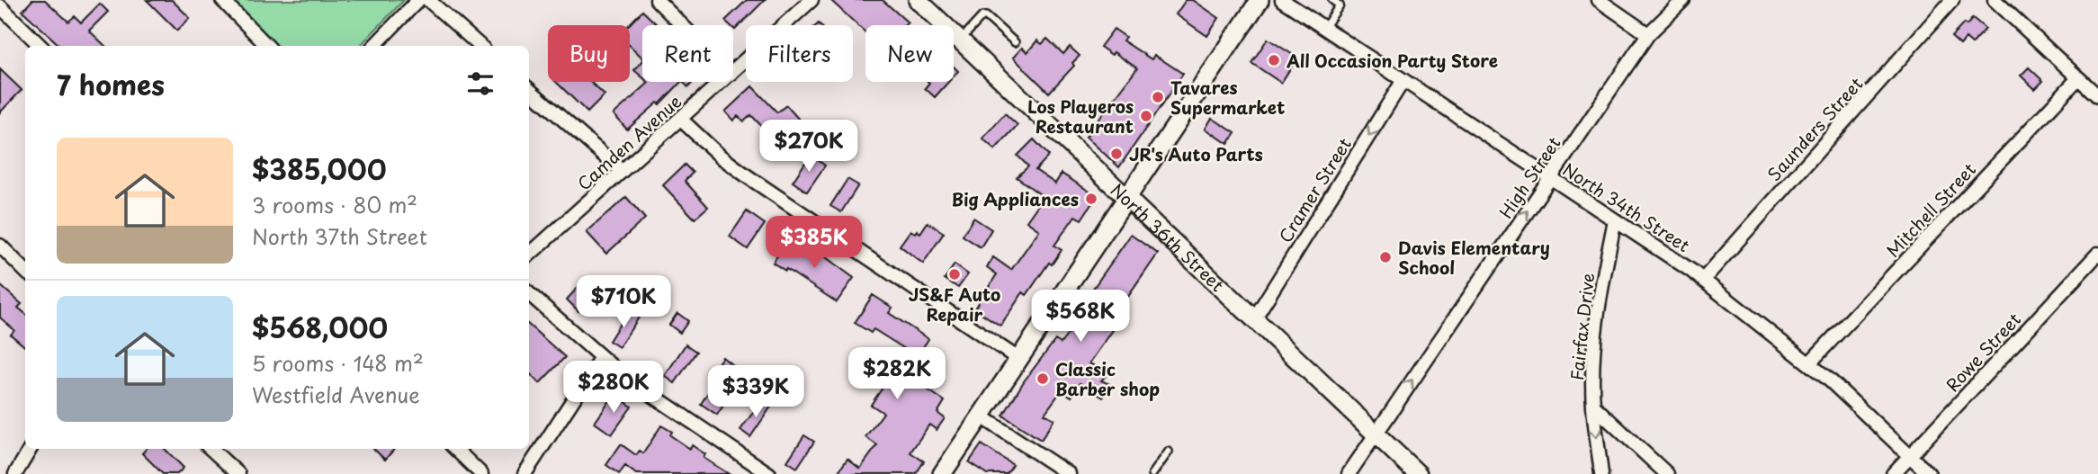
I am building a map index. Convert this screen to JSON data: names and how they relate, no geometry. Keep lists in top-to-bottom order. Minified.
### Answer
{"streets":{"street":["Saunders Street","Camden Avenue","High Street","Cramer Street","North 34th Street","Mitchell Street","North 36th Street","Fairfax Drive","Rowe Street"]},"crossings":[["Saunders Street","North 34th Street"],["High Street","North 34th Street"],["High Street","North 36th Street"],["Cramer Street","North 34th Street"],["Cramer Street","North 36th Street"],["North 34th Street","Mitchell Street"],["North 34th Street","Fairfax Drive"],["North 34th Street","Rowe Street"]],"one_way":["High Street","Cramer Street"],"places":["All Occasion Party Store","Tavares Supermarket","Los Playeros Restaurant","JR's Auto Parts","Big Appliances","Davis Elementary School","JS&F Auto Repair","Classic Barber shop"],"page":{"chip":["Buy","Rent","Filters","New"],"heading":"7 homes","price":["$270K","$385K","$710K","$568K","$282K","$280K","$339K"],"list":[{"name":"$385,000","note":"3 rooms · 80 m² · North 37th Street"},{"name":"$568,000","note":"5 rooms · 148 m² · Westfield Avenue"}]}}
